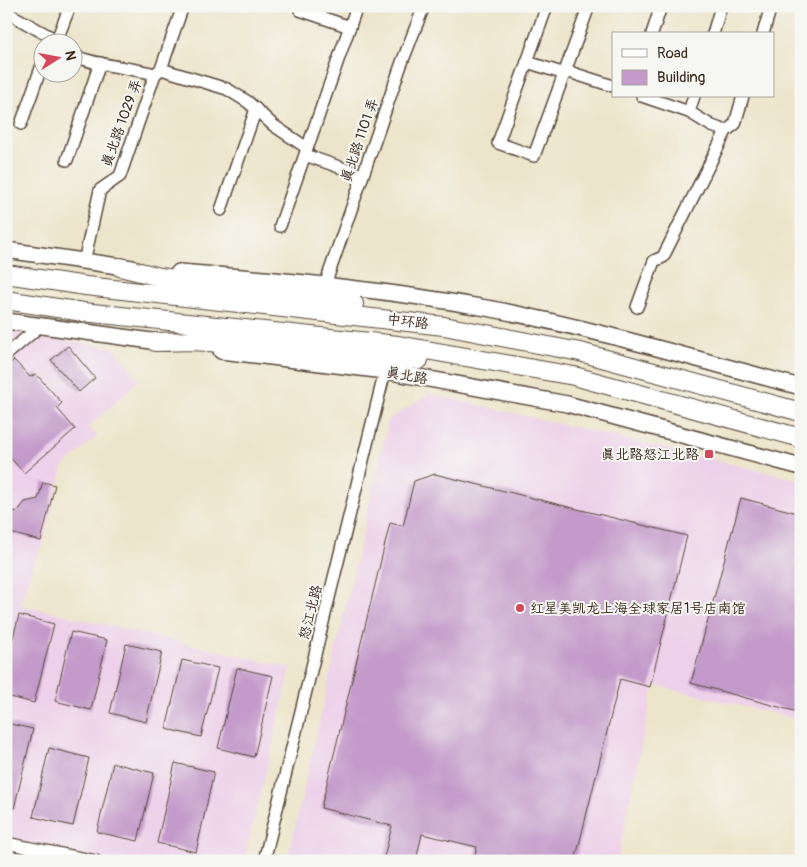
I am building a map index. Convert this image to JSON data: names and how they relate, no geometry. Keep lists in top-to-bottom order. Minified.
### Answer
{"streets":{"highway":["中环路"],"main road":["真北路"],"street":["真北路 1029 弄","真北路 1101 弄","怒江北路"]},"crossings":[["真北路 1029 弄","真北路 1101 弄"],["真北路","怒江北路"]],"places":{"transit":["真北路怒江北路"],"other":["红星美凯龙上海全球家居1号店南馆"]},"legend":["Road","Building"],"north":"right"}
